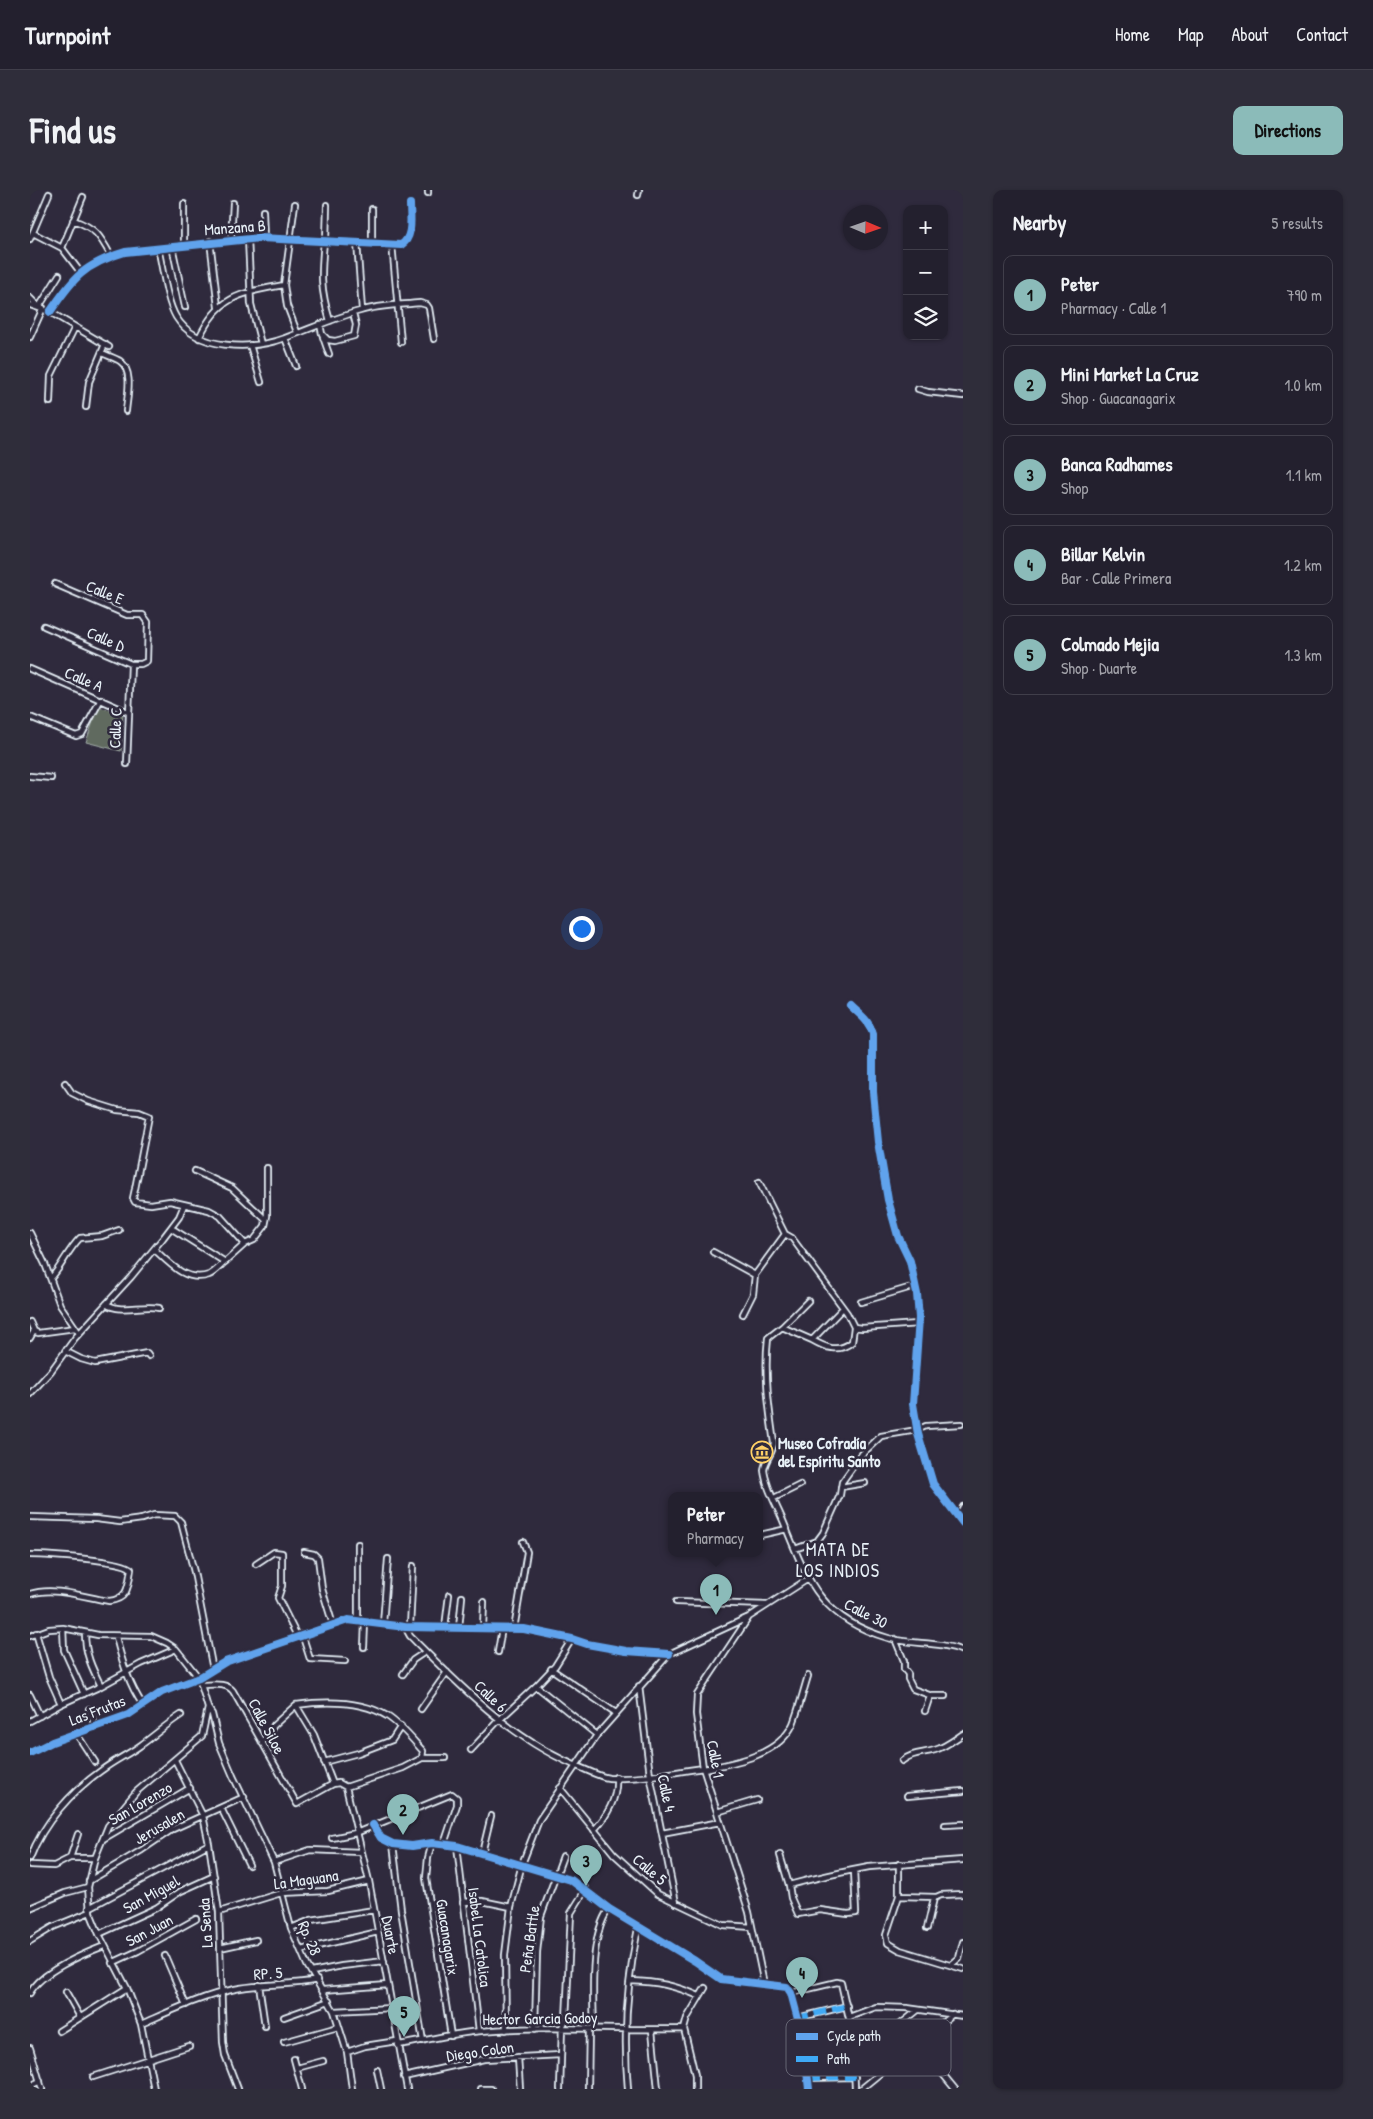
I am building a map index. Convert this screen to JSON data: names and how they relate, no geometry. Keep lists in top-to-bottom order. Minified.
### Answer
{"streets":{"street":["Manzana B","Calle E","Calle D","Calle A","Calle C","Calle 30","Calle 6","Las Frutas","Calle Siloe","Calle 1","Calle 4","San Lorenzo","Jerusalen","Calle 5","La Maguana","San Miguel","La Senda","San Juan","Duarte","Guacanagarix","Isabel La Catolica","Rp. 28","Peña Battle","RP. 5","Hector Garcia Godoy","Diego Colon"]},"crossings":[["Calle E","Calle D"],["Calle D","Calle C"],["Calle A","Calle C"],["Calle 30","Calle 1"],["Calle 6","Las Frutas"],["Calle 6","Calle 1"],["Calle 6","Calle 4"],["Las Frutas","Rp. 28"],["Calle Siloe","Rp. 28"],["Calle 1","Calle 5"],["Calle 4","Calle 5"],["San Lorenzo","La Senda"],["Jerusalen","La Senda"],["Jerusalen","Rp. 28"],["La Maguana","La Senda"],["La Maguana","Duarte"],["La Maguana","Rp. 28"],["San Miguel","La Senda"],["La Senda","RP. 5"],["Duarte","Hector Garcia Godoy"],["Duarte","Diego Colon"],["Guacanagarix","Hector Garcia Godoy"],["Isabel La Catolica","Hector Garcia Godoy"],["Rp. 28","RP. 5"],["Rp. 28","Hector Garcia Godoy"],["Peña Battle","Hector Garcia Godoy"]],"districts":["MATA DE LOS INDIOS"],"places":{"museum":["Museo Cofradía del Espíritu Santo"]},"legend":["Cycle path","Path"],"north":"right","page":{"header":"Turnpoint","nav":["Home","Map","About","Contact"],"buttons":"Directions","title":"Find us","heading":["Nearby","5 results"],"map_buttons":["+","−"],"list":[{"mark":"1","name":"Peter","note":"Pharmacy · Calle 1","value":"790 m"},{"mark":"2","name":"Mini Market La Cruz","note":"Shop · Guacanagarix","value":"1.0 km"},{"mark":"3","name":"Banca Radhames","note":"Shop","value":"1.1 km"},{"mark":"4","name":"Billar Kelvin","note":"Bar · Calle Primera","value":"1.2 km"},{"mark":"5","name":"Colmado Mejia","note":"Shop · Duarte","value":"1.3 km"}],"popup":["Peter","Pharmacy"],"pins":["1","2","3","4","5"]}}
